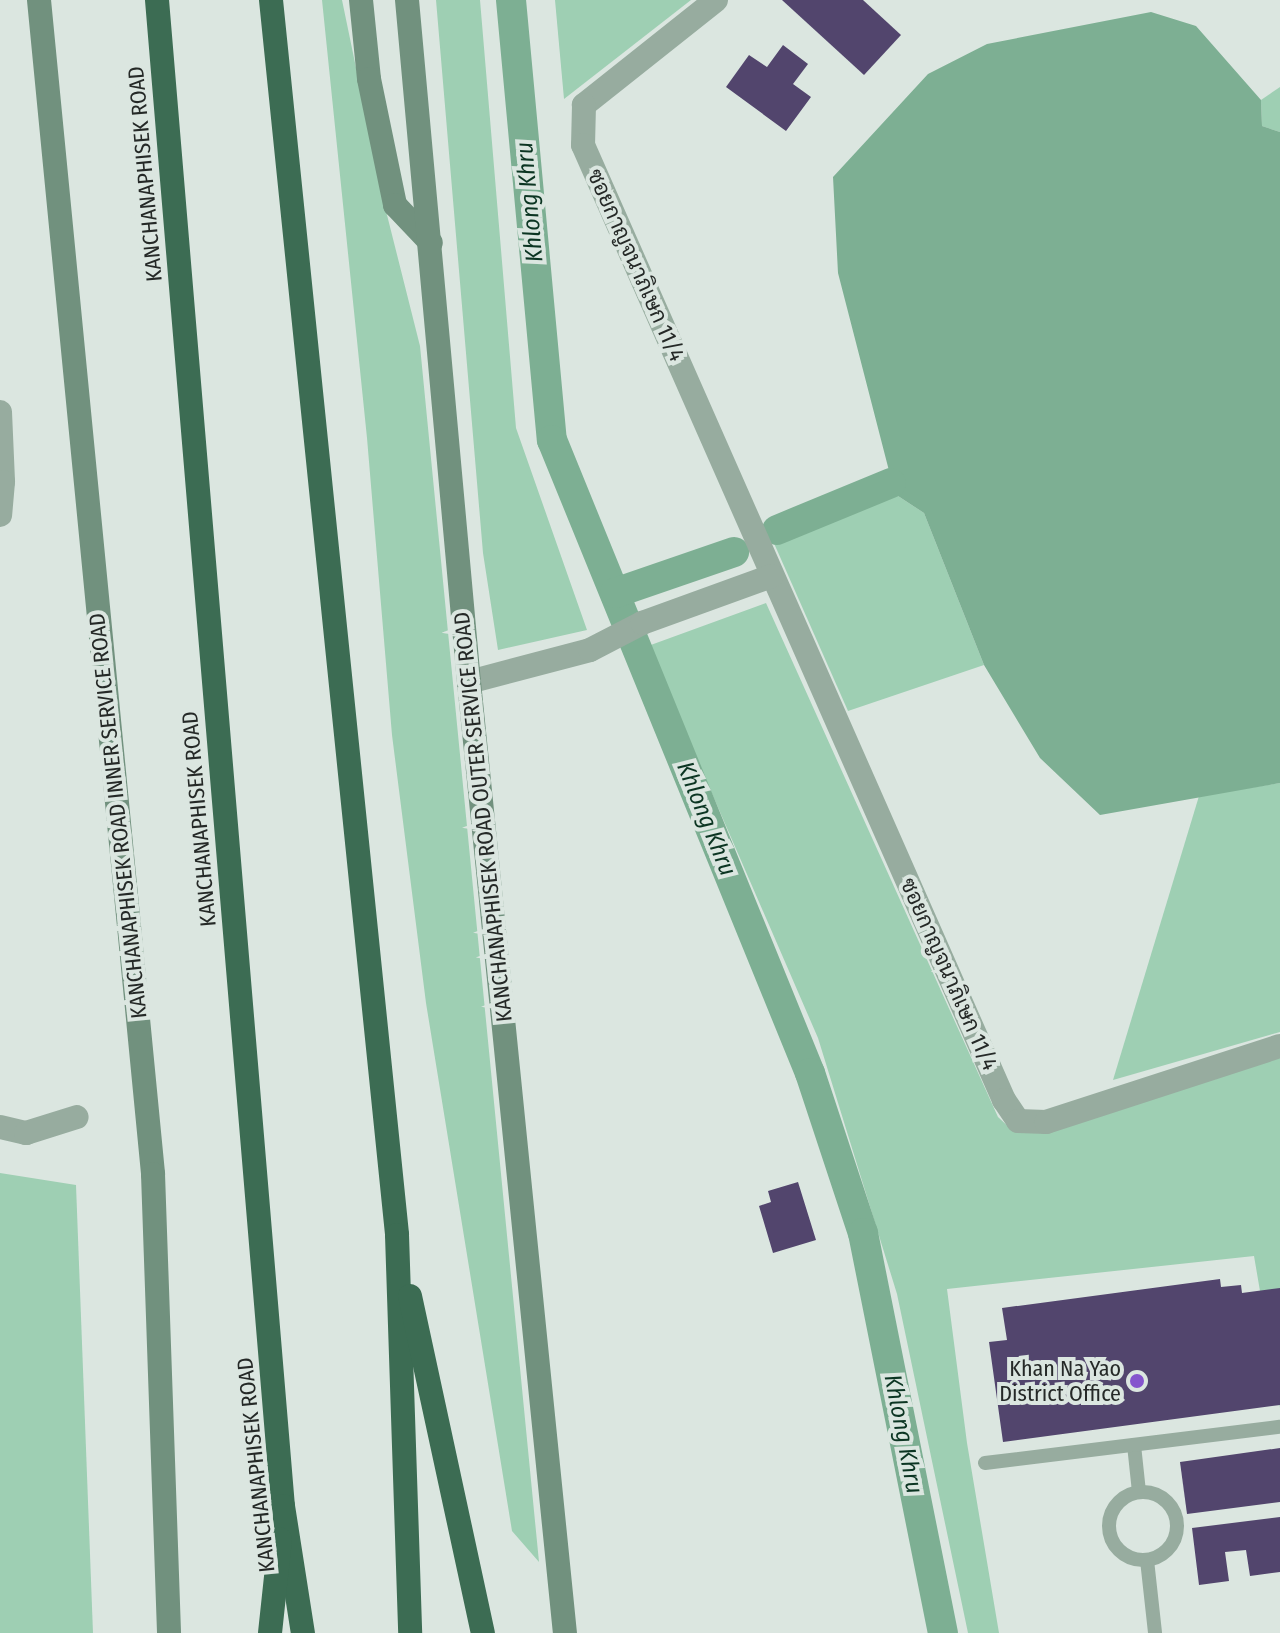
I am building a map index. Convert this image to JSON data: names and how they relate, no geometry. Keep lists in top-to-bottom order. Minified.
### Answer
{"streets":{"highway":["KANCHANAPHISEK ROAD"],"main road":["KANCHANAPHISEK ROAD INNER SERVICE ROAD","KANCHANAPHISEK ROAD OUTER SERVICE ROAD"],"street":["ซอยกาญจนาภิเษก 11/4"]},"water":["Khlong Khru"],"places":["Khan Na Yao District Office"]}
